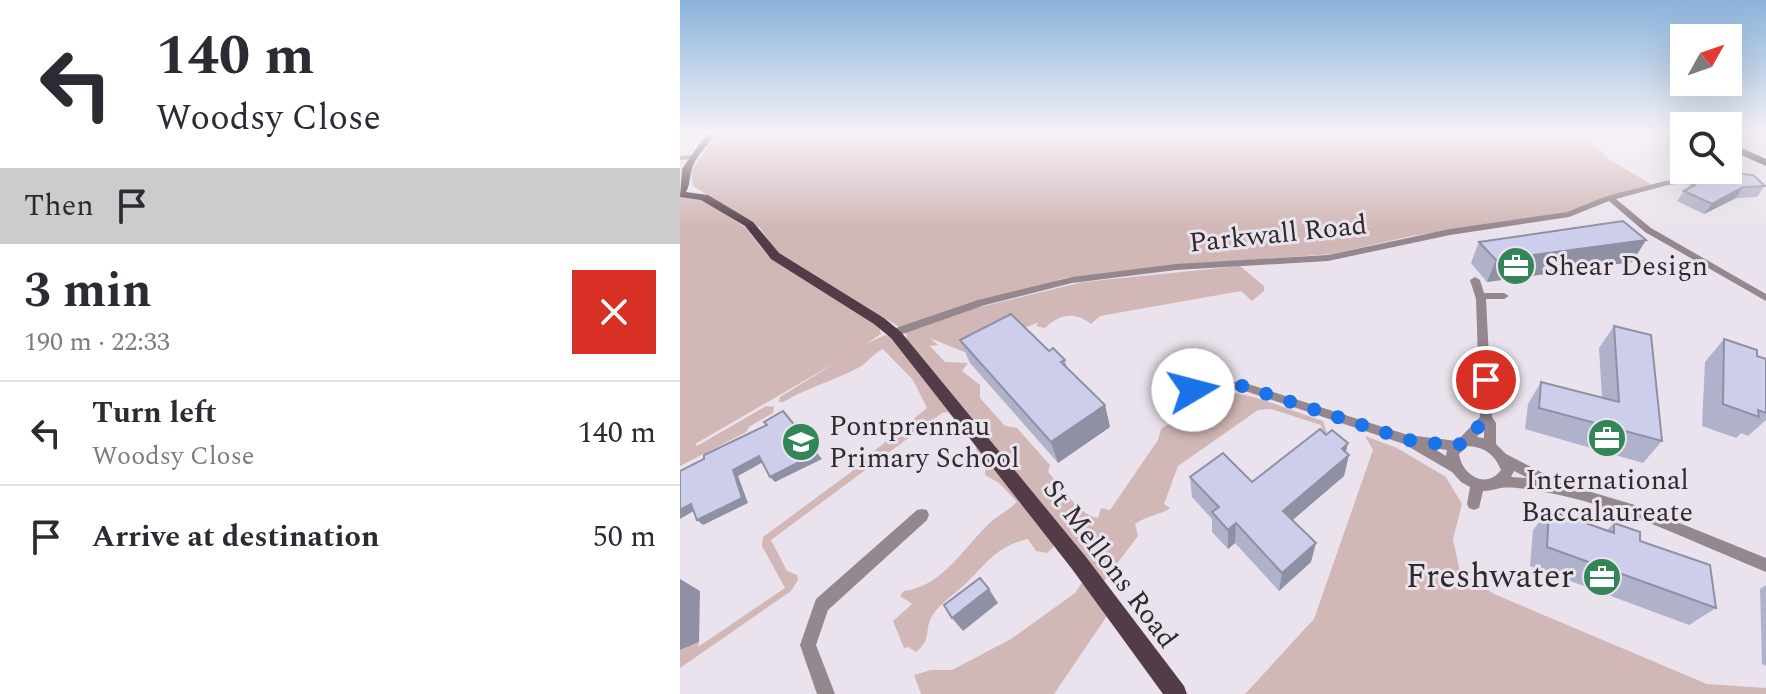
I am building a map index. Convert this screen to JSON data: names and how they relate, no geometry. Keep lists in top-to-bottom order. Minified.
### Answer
{"streets":{"main road":["St Mellons Road"],"street":["Parkwall Road"]},"crossings":[["Parkwall Road","St Mellons Road"]],"places":{"office":["Shear Design","International Baccalaureate","Freshwater"],"school or university":["Pontprennau Primary School"]},"north":"top right","page":{"turn":["140 m","Woodsy Close"],"then":"Then","heading":["3 min","190 m · 22:33"],"list":[{"name":"Turn left","note":"Woodsy Close","value":"140 m"},{"name":"Arrive at destination","value":"50 m"}]}}
